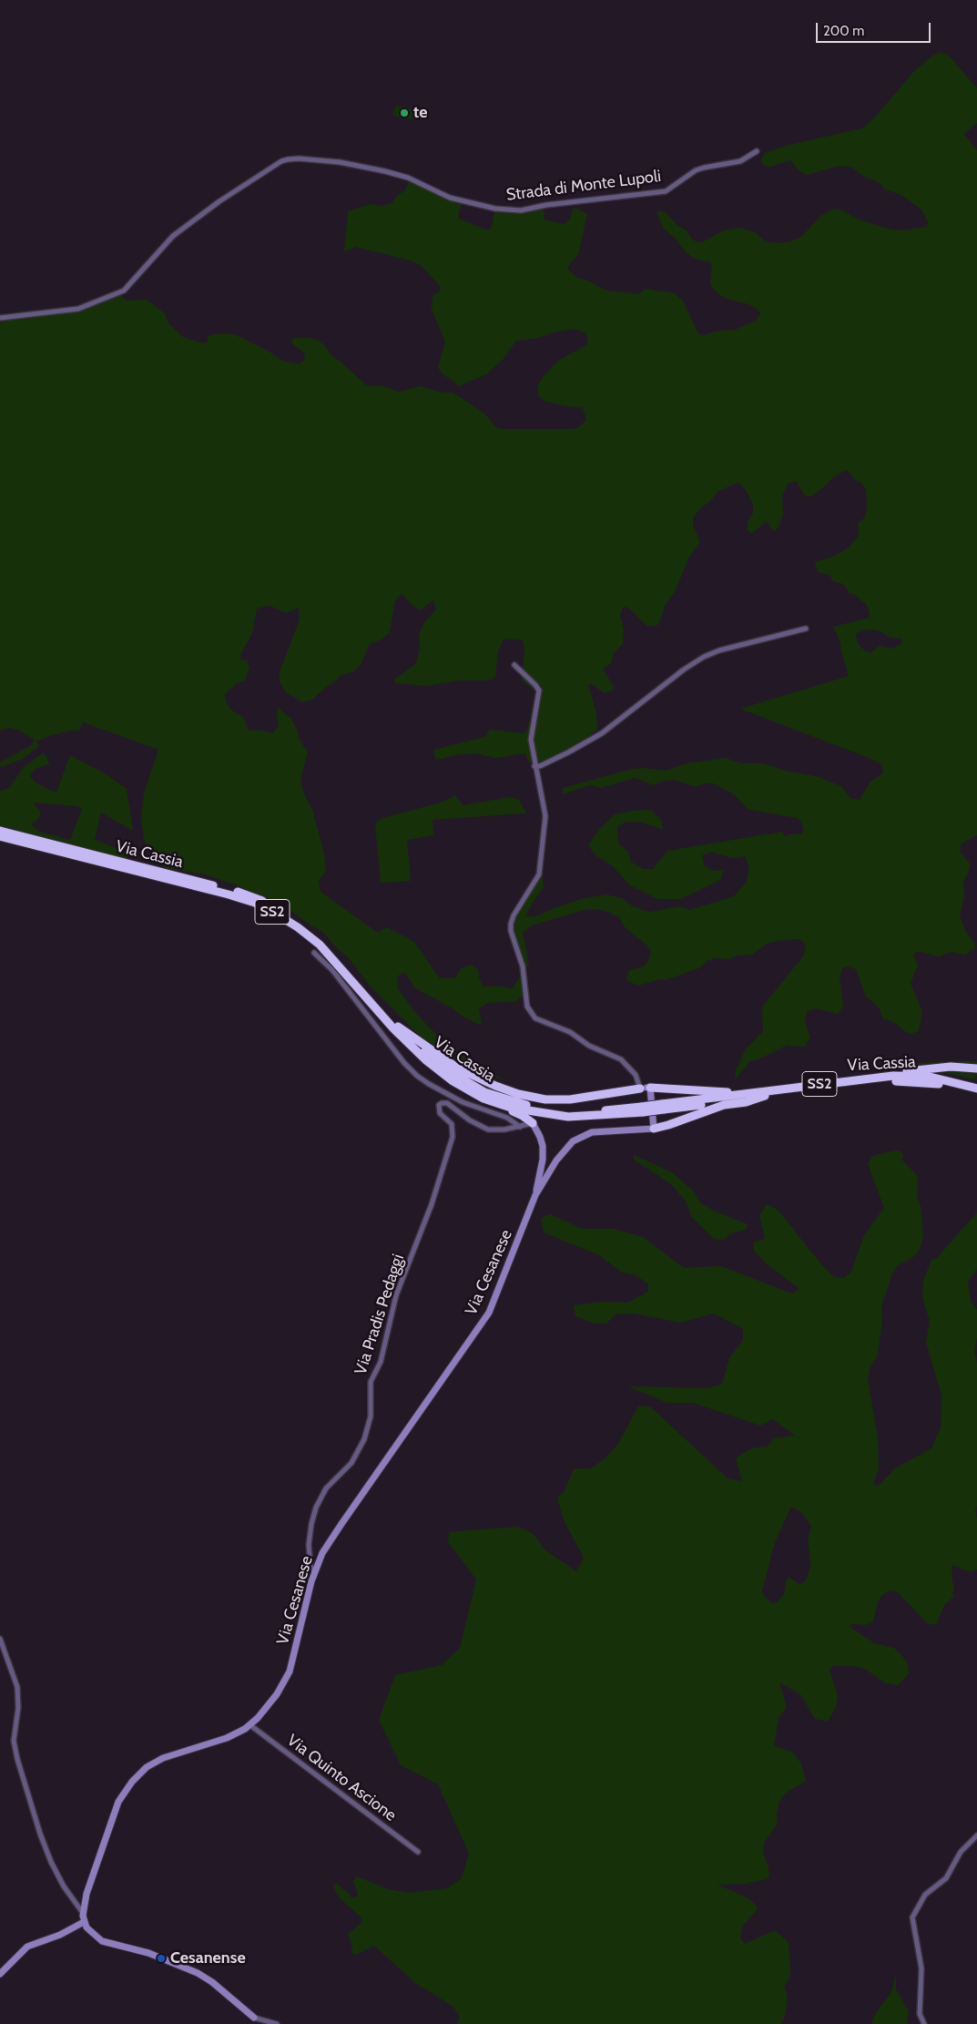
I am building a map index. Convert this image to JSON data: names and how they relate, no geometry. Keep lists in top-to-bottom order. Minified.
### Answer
{"streets":{"highway":["Via Cassia","SS2"],"street":["Strada di Monte Lupoli","Via Cesanese","Via Pradis Pedaggi","Via Quinto Ascione"]},"crossings":[["Via Cesanese","Via Pradis Pedaggi"],["Via Cesanese","Via Quinto Ascione"]],"places":["te","Cesanense"],"scale_bar":"200 m"}
